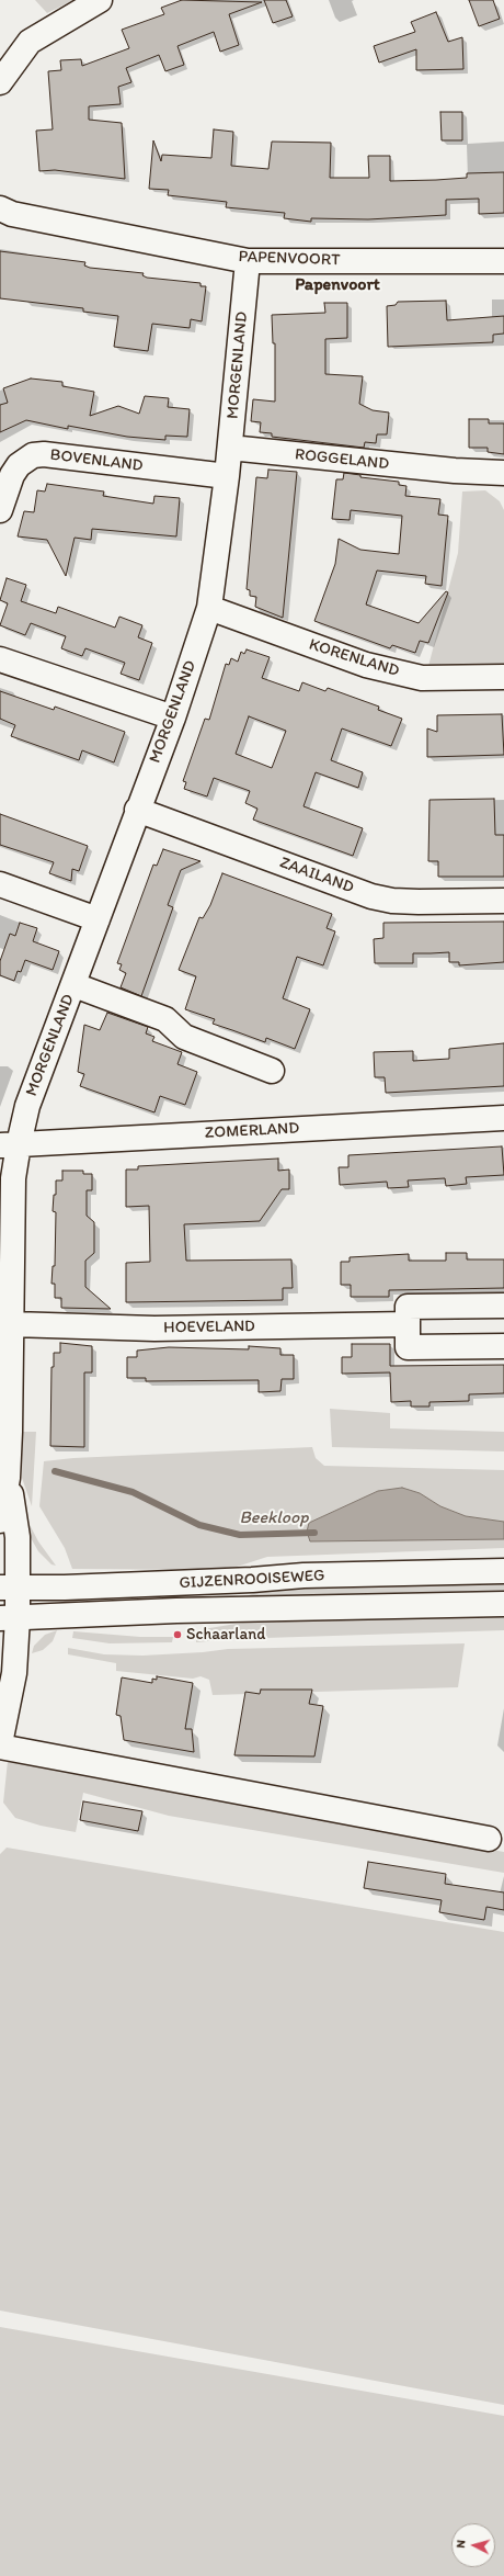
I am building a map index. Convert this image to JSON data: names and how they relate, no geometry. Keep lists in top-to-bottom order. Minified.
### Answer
{"streets":{"street":["PAPENVOORT","MORGENLAND","ROGGELAND","BOVENLAND","KORENLAND","ZAAILAND","ZOMERLAND","HOEVELAND","GIJZENROOISEWEG"]},"crossings":[["PAPENVOORT","MORGENLAND"],["MORGENLAND","ROGGELAND"],["MORGENLAND","BOVENLAND"],["MORGENLAND","KORENLAND"],["MORGENLAND","ZAAILAND"],["MORGENLAND","ZOMERLAND"]],"districts":["Papenvoort"],"water":["Beekloop"],"places":["Schaarland"],"north":"left"}
